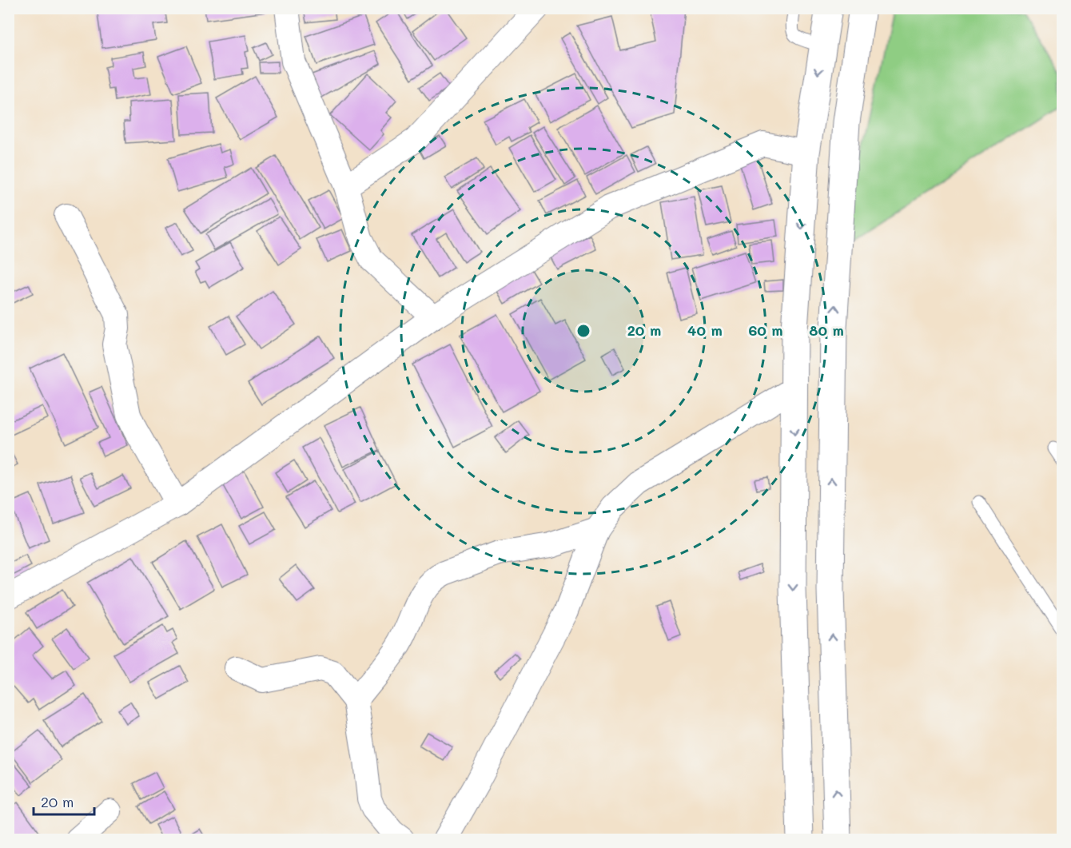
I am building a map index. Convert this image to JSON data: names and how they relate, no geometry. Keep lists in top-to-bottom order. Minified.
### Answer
{"scale_bar":"20 m","rings":["20 m","40 m","60 m","80 m"]}
